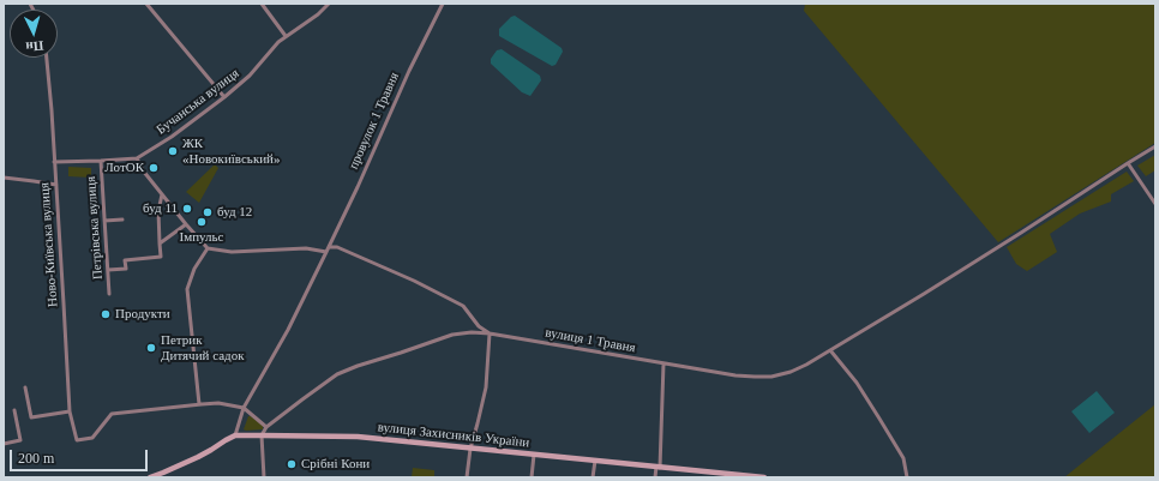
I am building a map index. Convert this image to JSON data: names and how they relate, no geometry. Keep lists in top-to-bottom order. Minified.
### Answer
{"streets":{"street":["Бучанська вулиця","провулок 1 Травня","Петрівська вулиця","Ново-Київська вулиця","вулиця 1 Травня","вулиця Захисників України"]},"crossings":[["Бучанська вулиця","Петрівська вулиця"],["Бучанська вулиця","Ново-Київська вулиця"],["провулок 1 Травня","вулиця Захисників України"],["вулиця 1 Травня","вулиця Захисників України"]],"places":["ЖК «Новокиївський»","ЛотОК","буд 11","буд 12","Імпульс","Продукти","Петрик Дитячий садок","Срібні Кони"],"scale_bar":"200 m","north":"bottom"}
